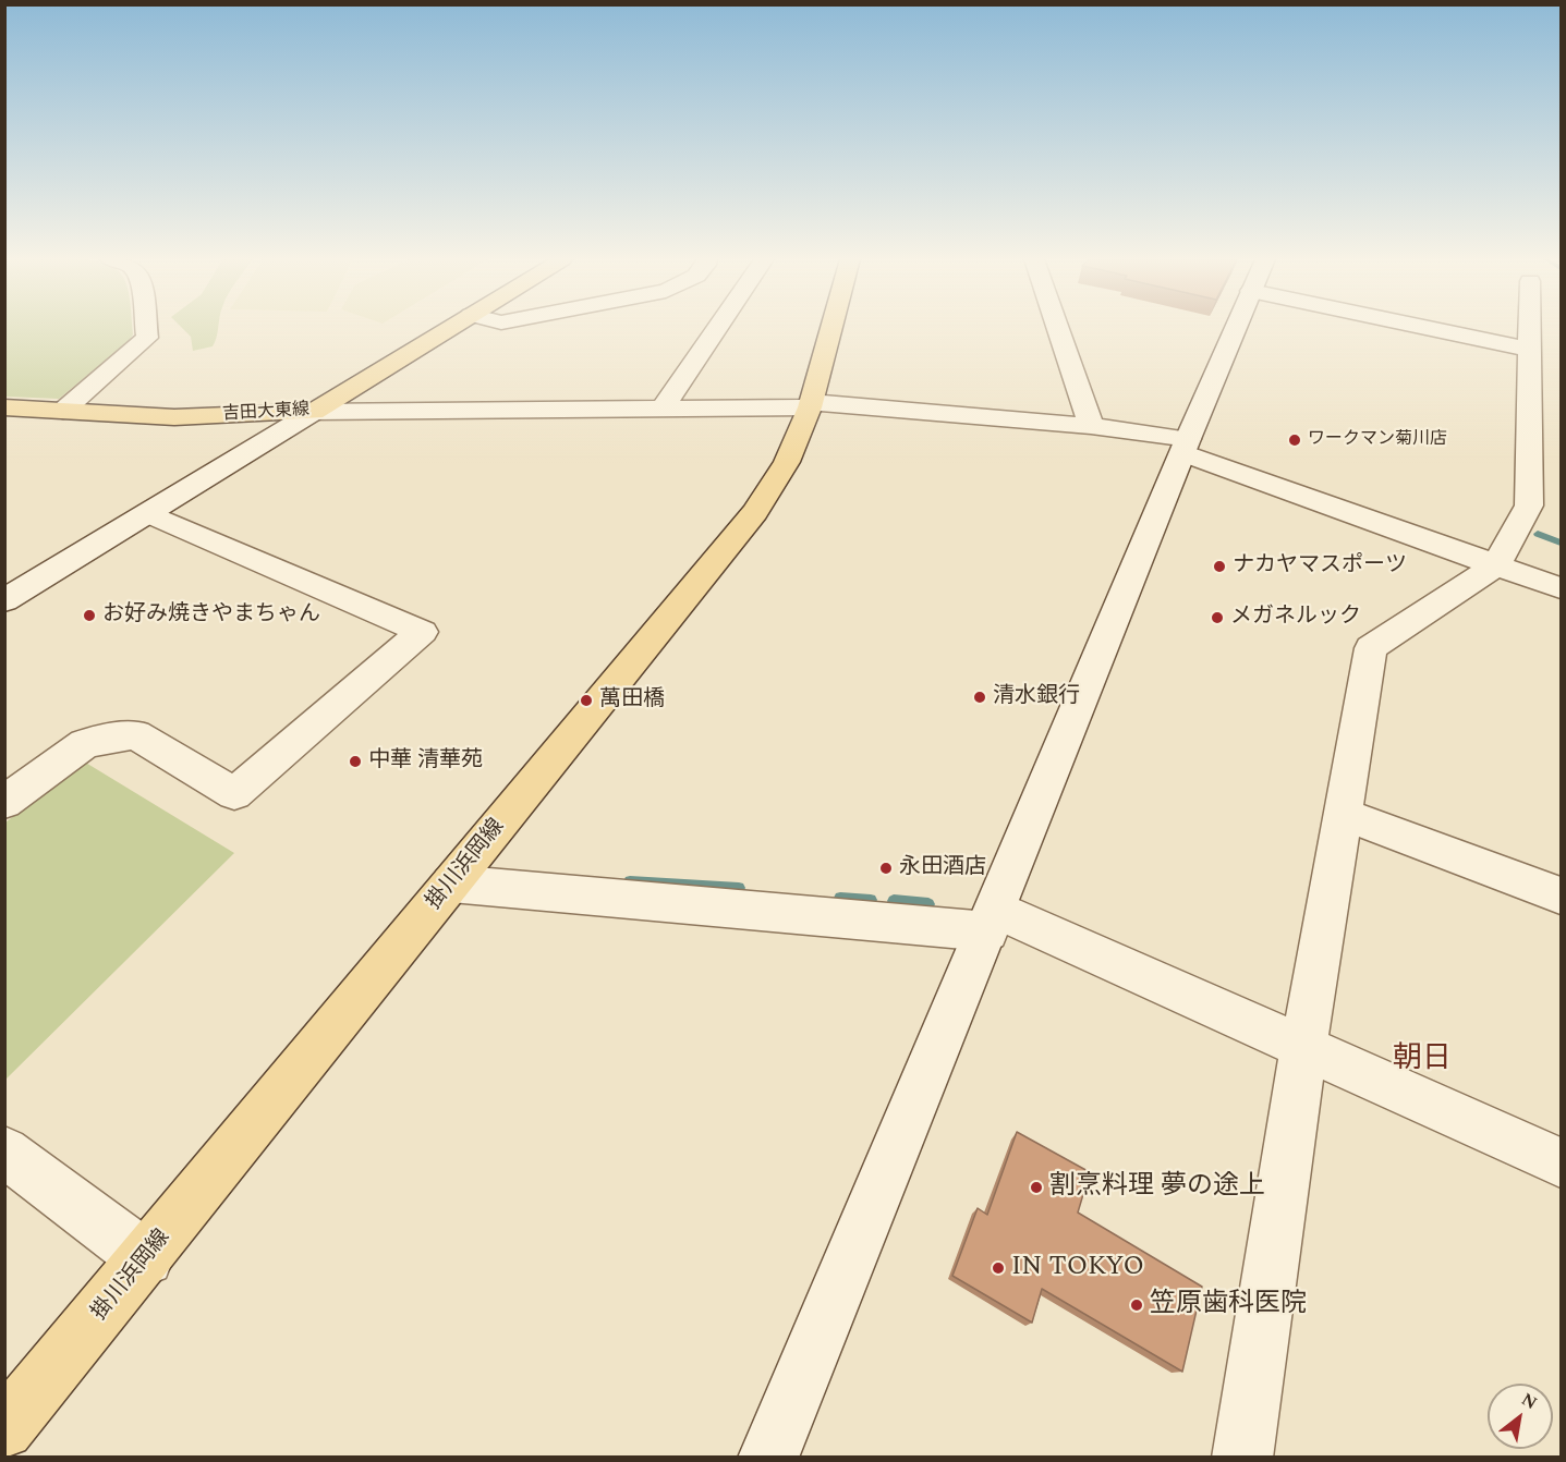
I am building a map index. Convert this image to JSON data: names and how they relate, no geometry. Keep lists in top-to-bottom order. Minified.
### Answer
{"streets":{"main road":["吉田大東線","掛川浜岡線"]},"districts":["朝日"],"places":["ワークマン菊川店","ナカヤマスポーツ","お好み焼きやまちゃん","メガネルック","清水銀行","萬田橋","中華 清華苑","永田酒店","割烹料理 夢の途上","IN TOKYO","笠原歯科医院"],"north":"top right"}
